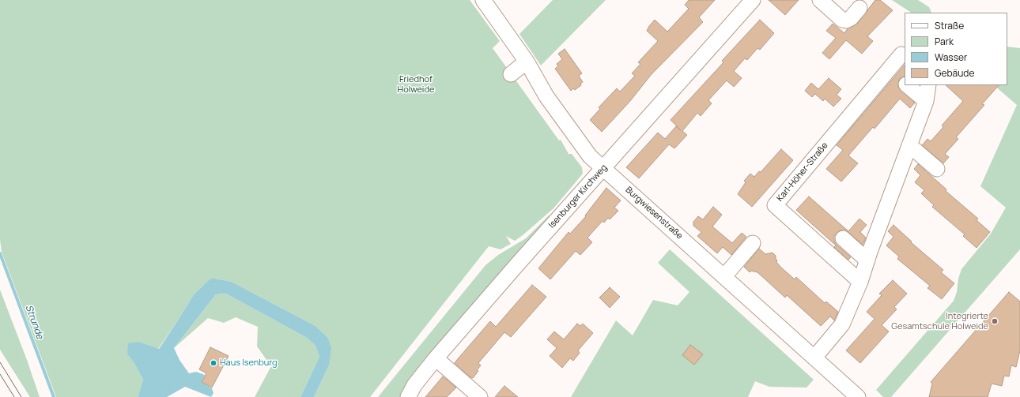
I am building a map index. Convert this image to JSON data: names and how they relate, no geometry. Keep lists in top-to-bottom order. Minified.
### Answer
{"streets":{"street":["Karl-Höher-Straße","Isenburger Kirchweg","Burgwiesenstraße"]},"crossings":[["Isenburger Kirchweg","Burgwiesenstraße"]],"water":["Strunde"],"parks":["Friedhof Holweide"],"places":["Integrierte Gesamtschule Holweide","Haus Isenburg"],"legend":["Straße","Park","Wasser","Gebäude"]}
